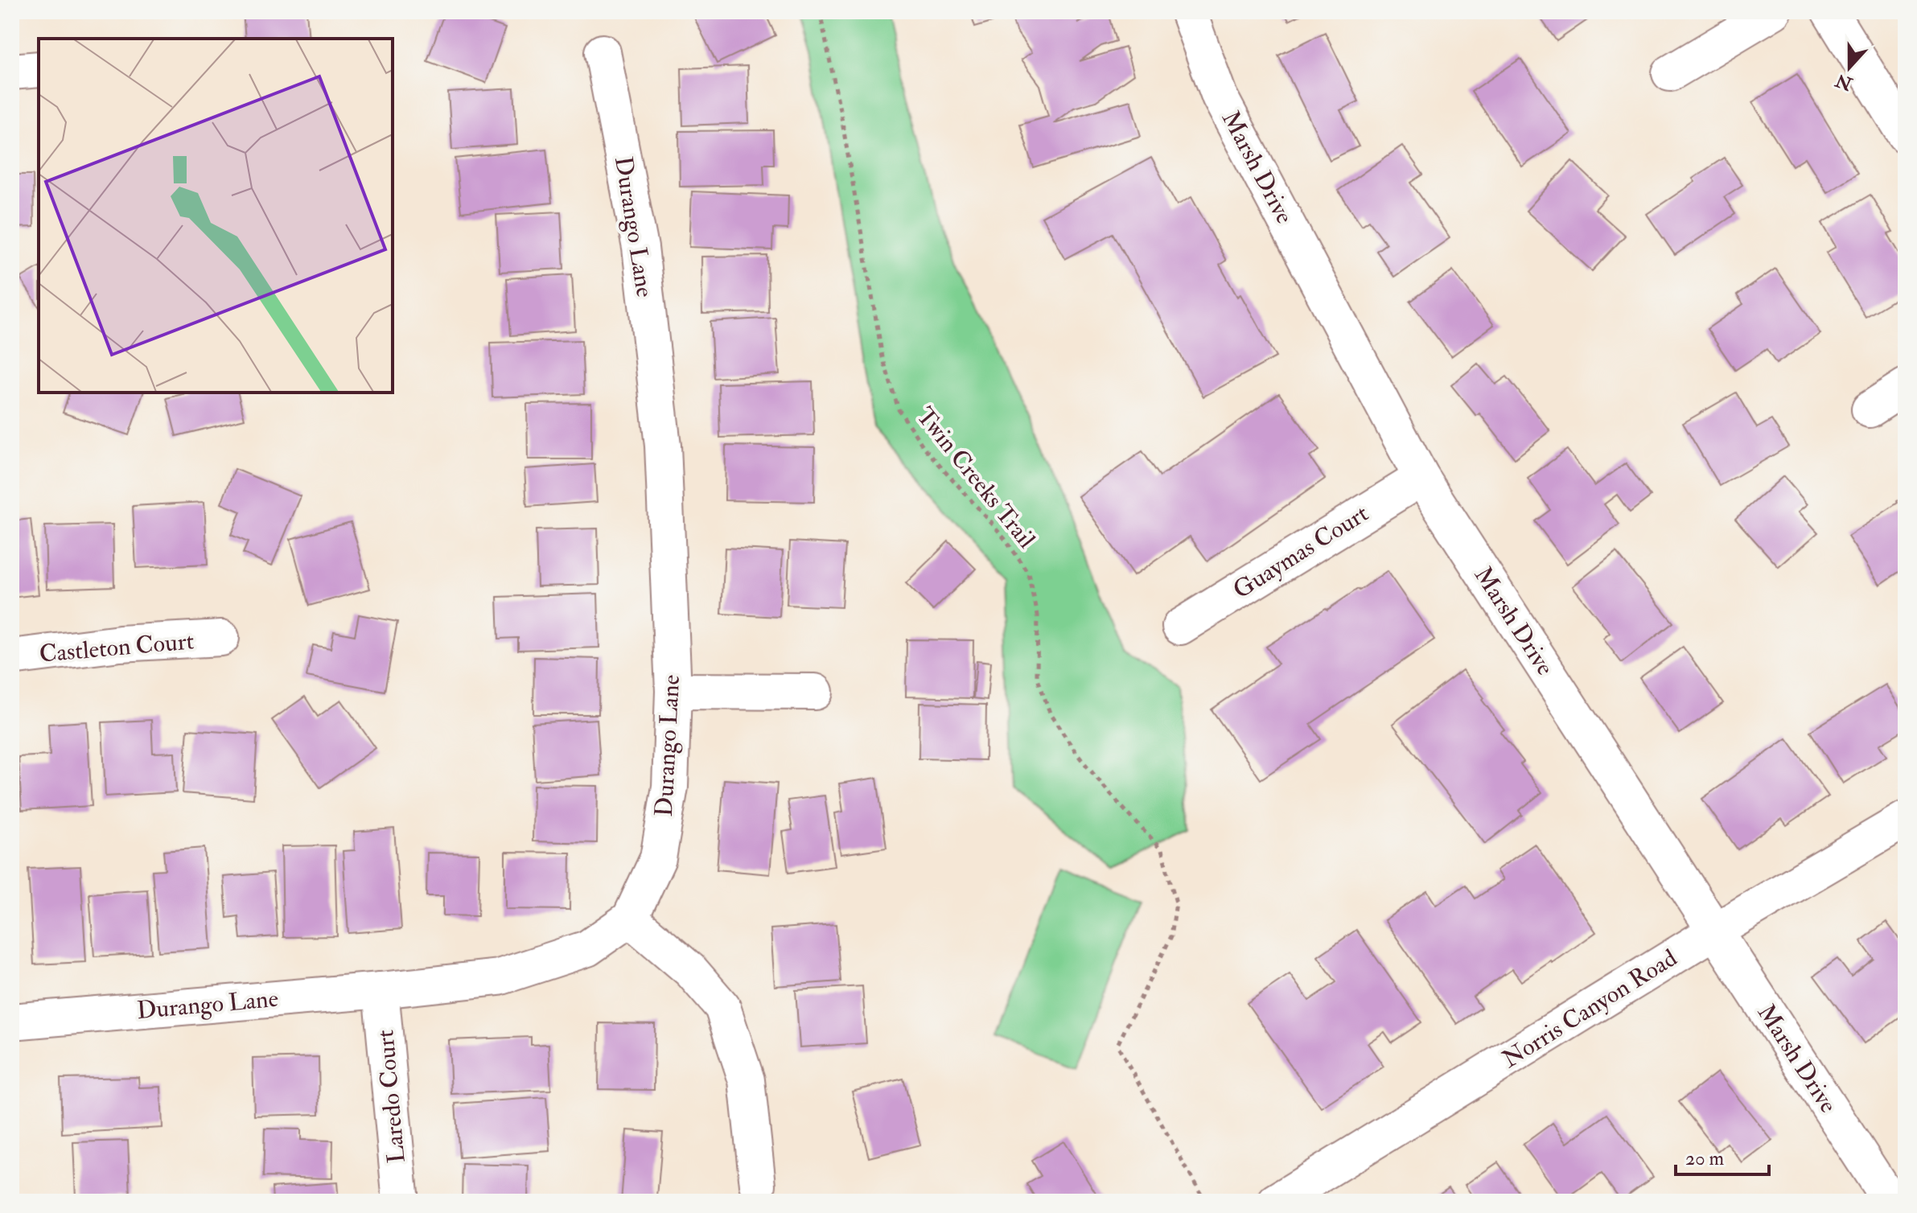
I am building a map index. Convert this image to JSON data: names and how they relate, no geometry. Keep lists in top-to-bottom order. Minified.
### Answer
{"streets":{"street":["Marsh Drive","Durango Lane","Guaymas Court","Castleton Court","Norris Canyon Road","Laredo Court"],"path":["Twin Creeks Trail"]},"crossings":[["Marsh Drive","Guaymas Court"],["Marsh Drive","Norris Canyon Road"],["Durango Lane","Laredo Court"]],"scale_bar":"20 m","north":"bottom"}
